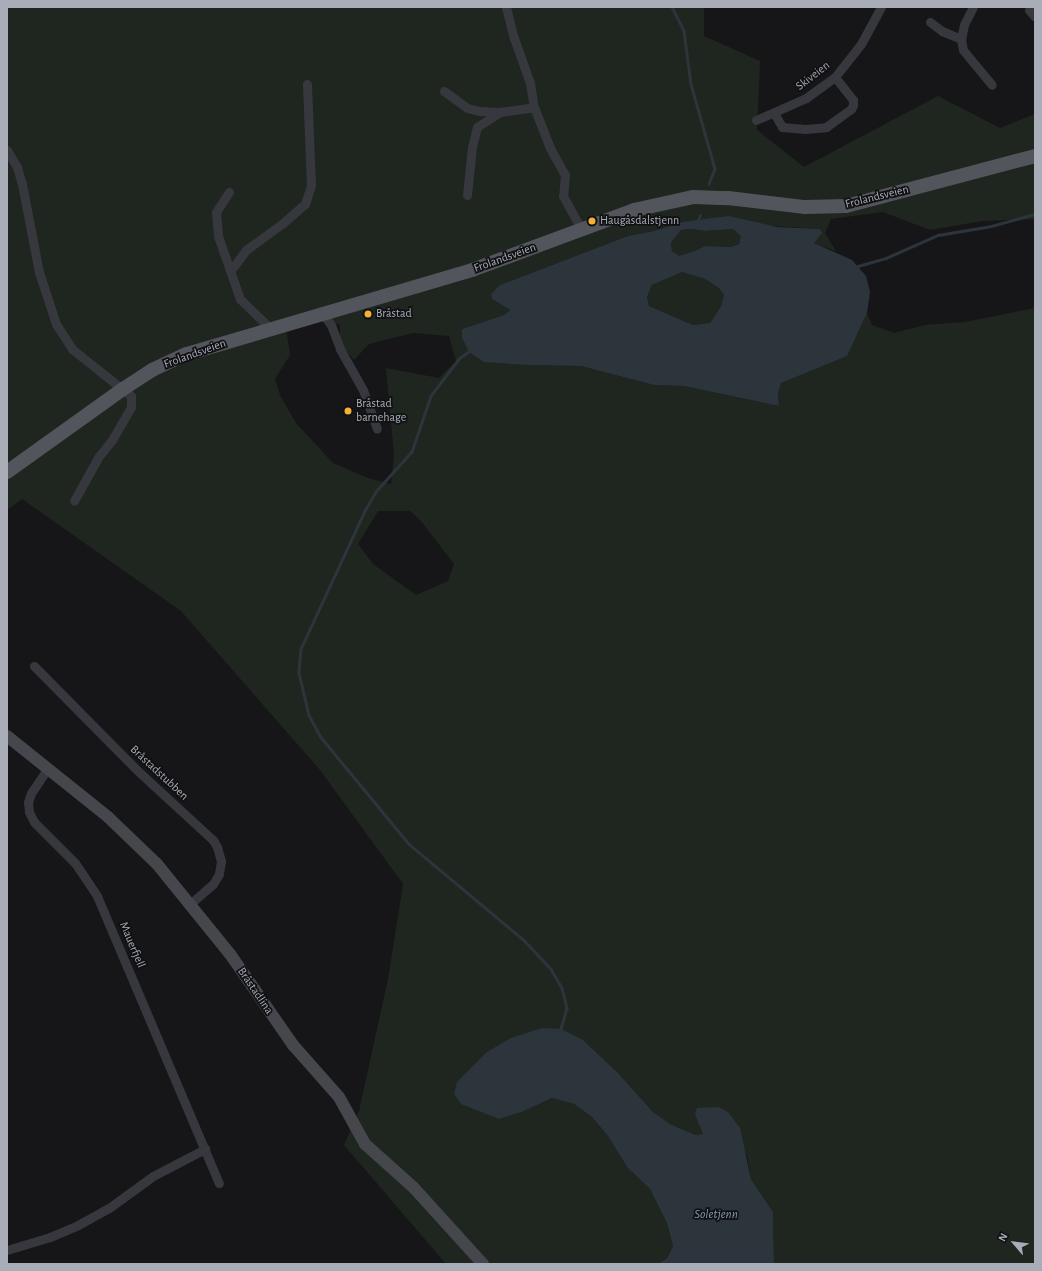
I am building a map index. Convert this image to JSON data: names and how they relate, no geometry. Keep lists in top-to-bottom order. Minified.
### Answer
{"streets":{"main road":["Frolandsveien","Bråstadlina"],"street":["Skiveien","Bråstadstubben","Mauerfjell"]},"crossings":[["Bråstadstubben","Bråstadlina"],["Mauerfjell","Bråstadlina"]],"water":["Soletjenn"],"places":["Haugåsdalstjenn","Bråstad","Bråstad barnehage"],"north":"top left"}
